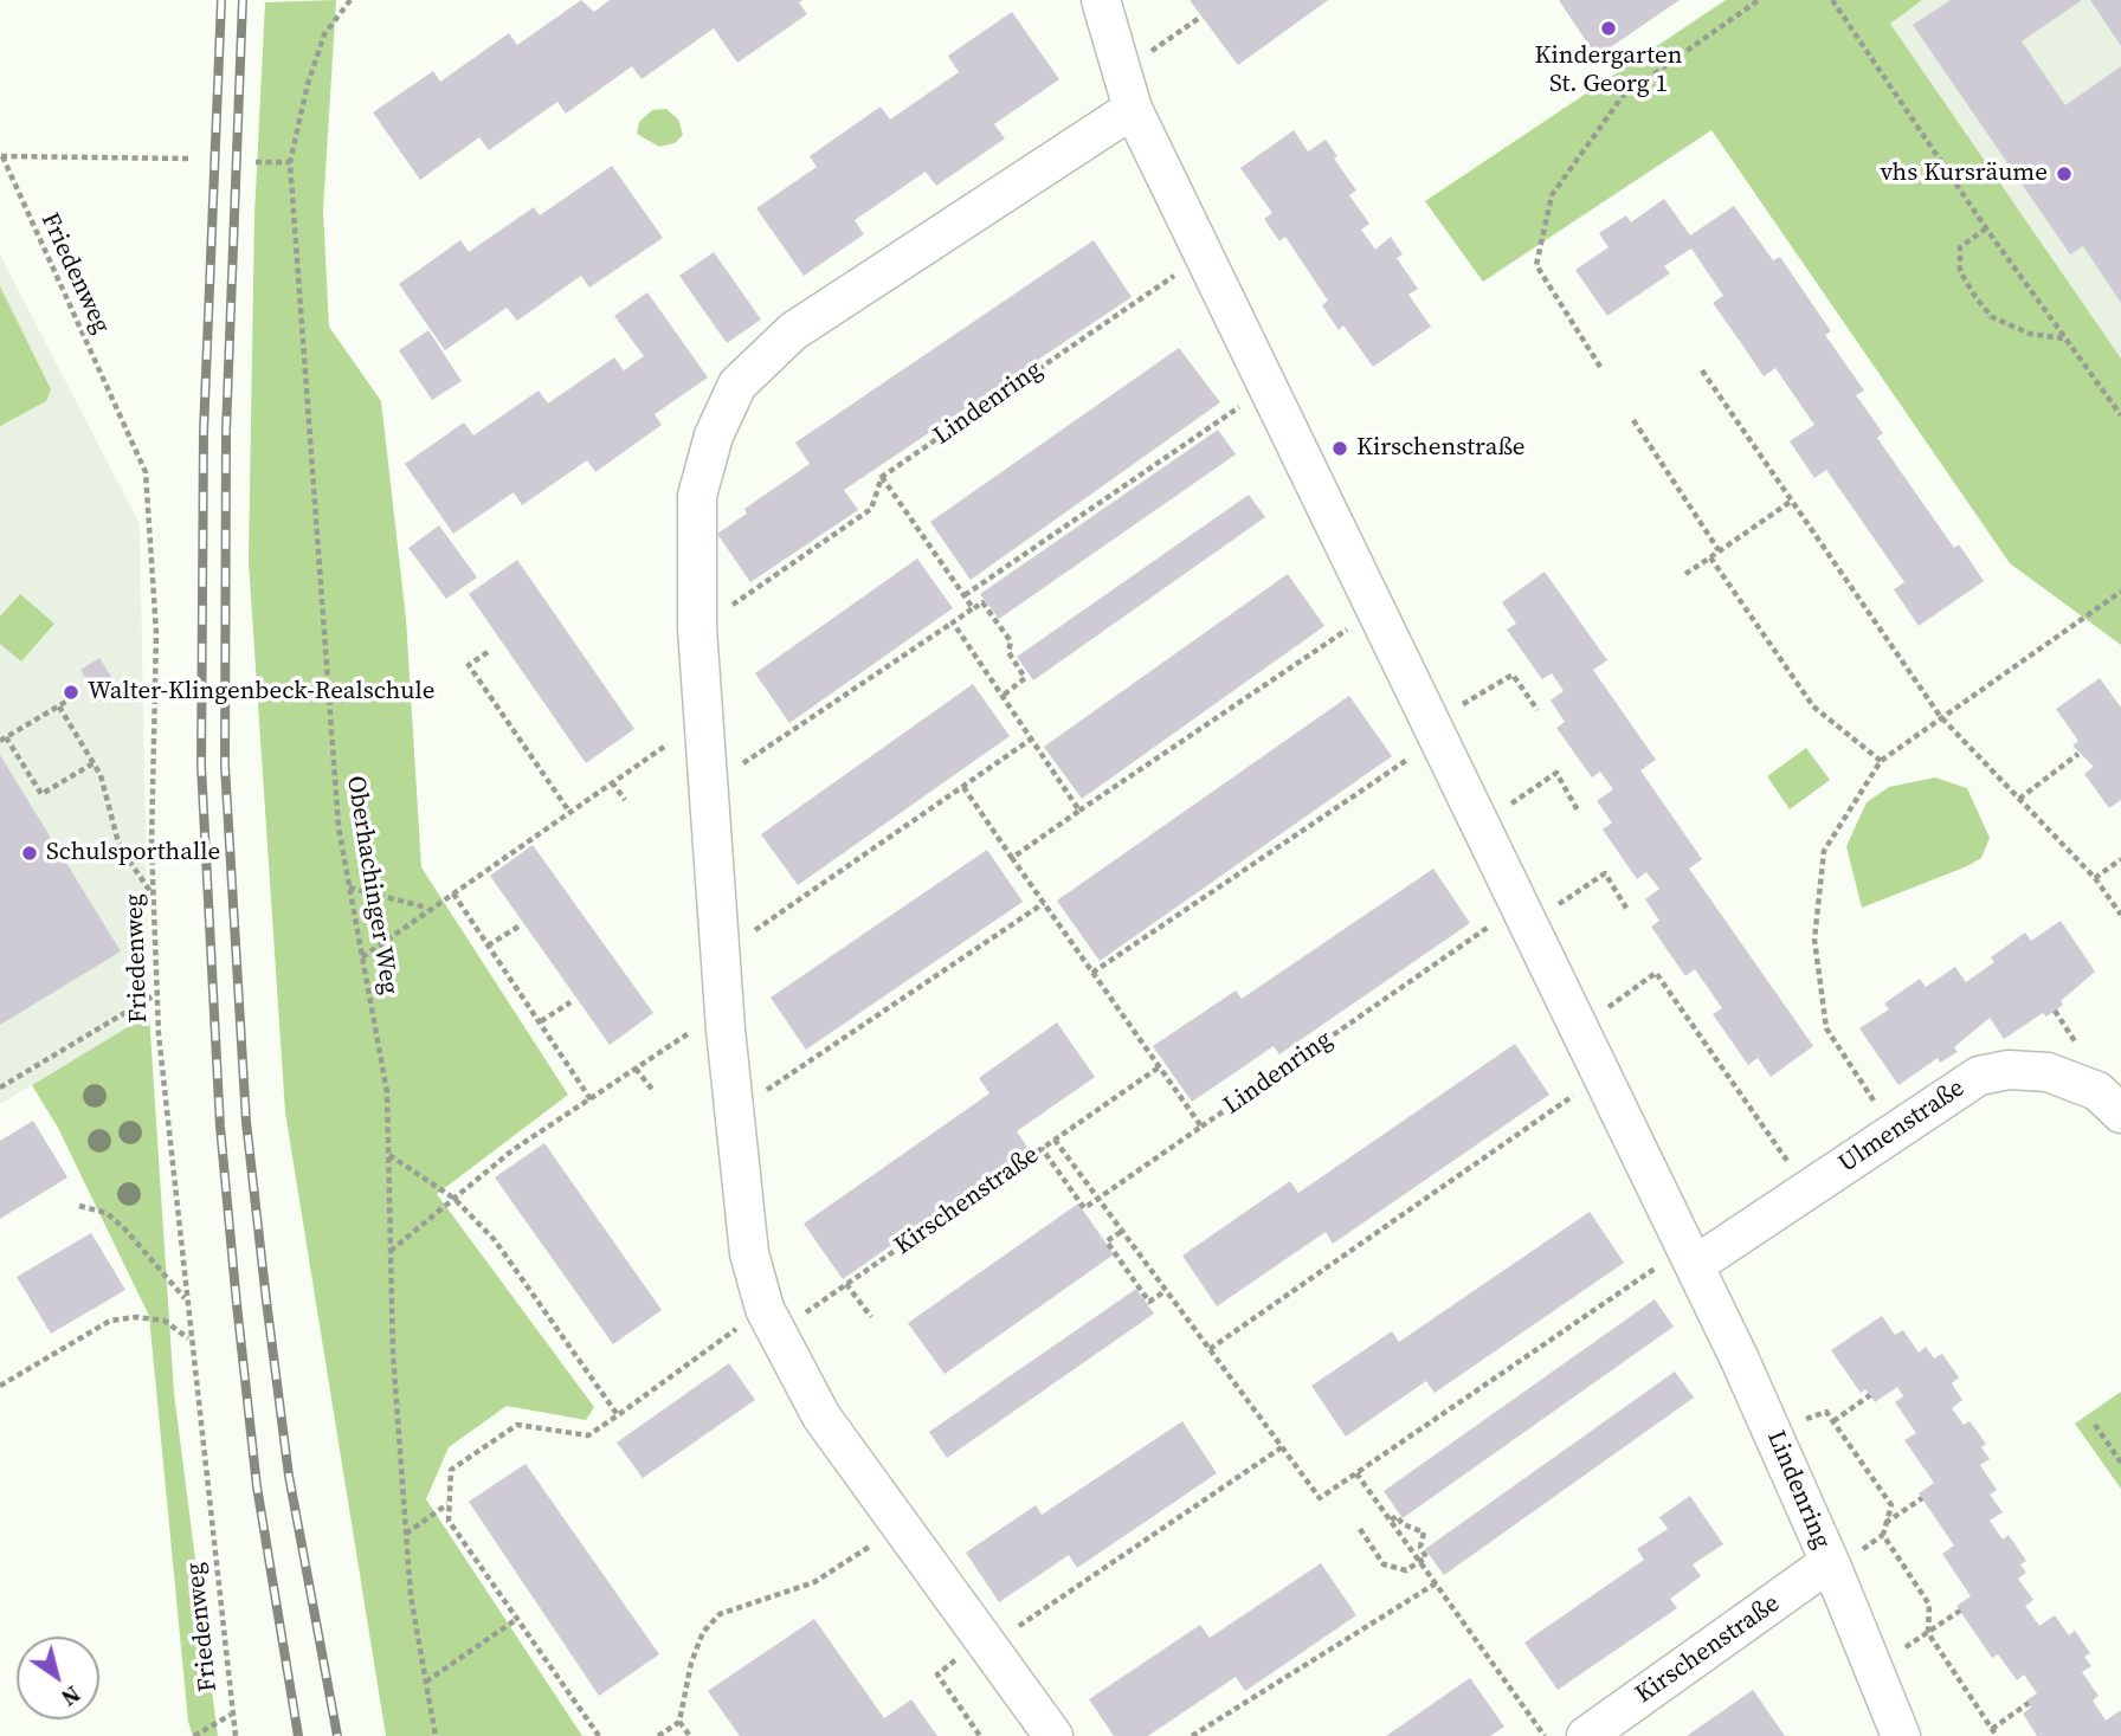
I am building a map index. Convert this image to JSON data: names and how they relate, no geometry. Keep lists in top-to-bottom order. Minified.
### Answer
{"streets":{"street":["Lindenring","Ulmenstraße","Kirschenstraße"],"path":["Friedenweg","Oberhachinger Weg"]},"crossings":[["Lindenring","Ulmenstraße"],["Lindenring","Kirschenstraße"]],"places":["Kindergarten St. Georg 1","vhs Kursräume","Kirschenstraße","Walter-Klingenbeck-Realschule","Schulsporthalle"],"north":"bottom right"}
